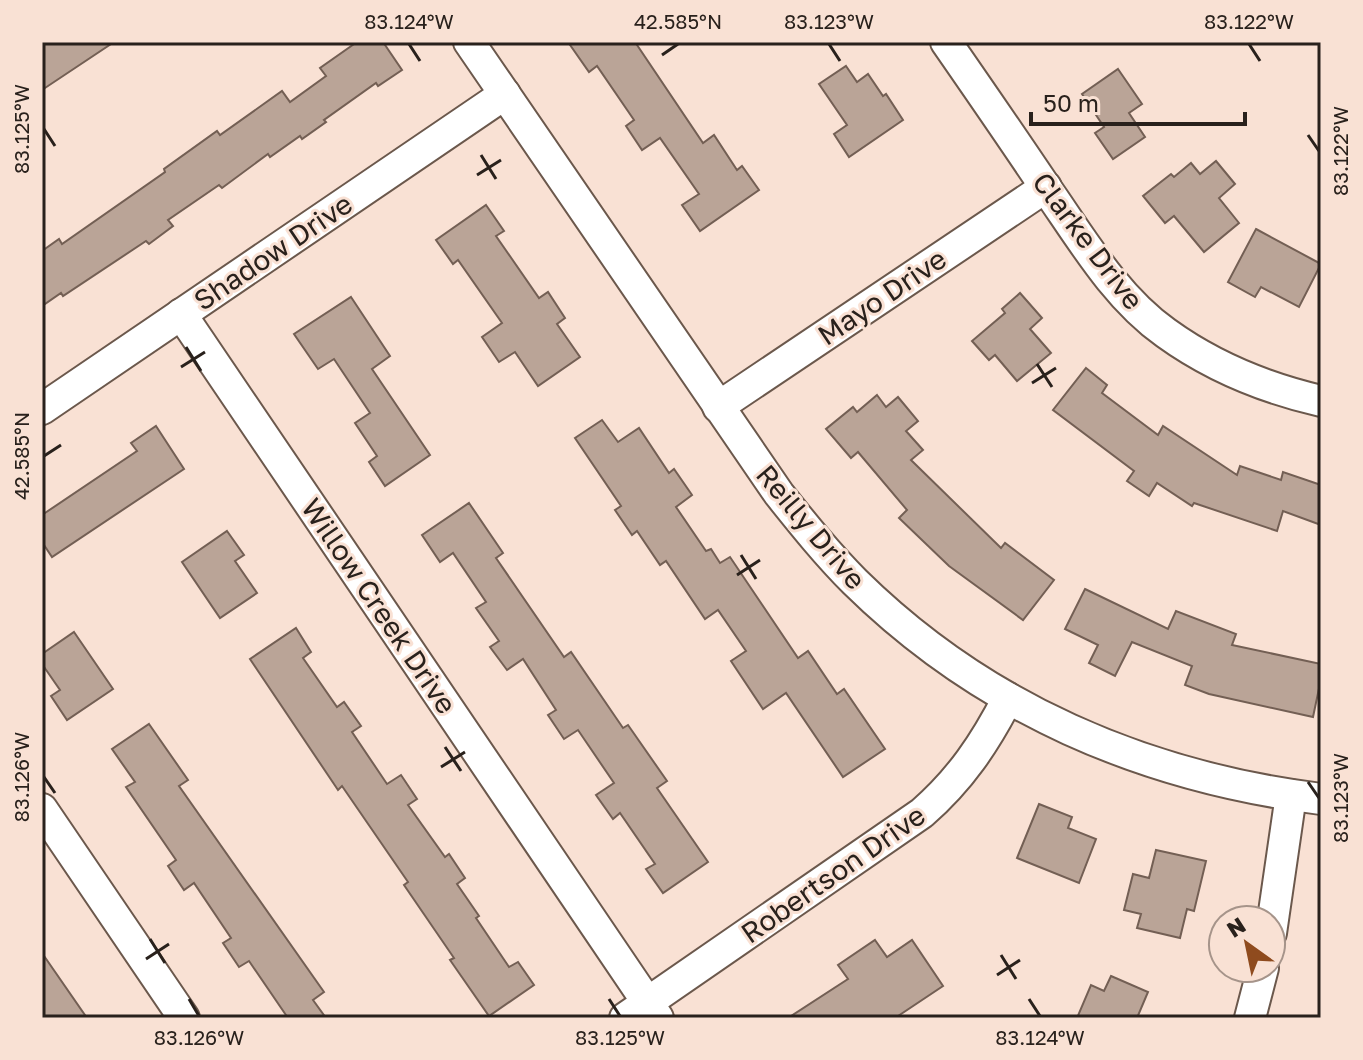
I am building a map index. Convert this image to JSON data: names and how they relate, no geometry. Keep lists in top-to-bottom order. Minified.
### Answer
{"streets":{"street":["Clarke Drive","Shadow Drive","Mayo Drive","Reilly Drive","Willow Creek Drive","Robertson Drive"]},"crossings":[["Clarke Drive","Mayo Drive"],["Shadow Drive","Reilly Drive"],["Shadow Drive","Willow Creek Drive"],["Mayo Drive","Reilly Drive"],["Reilly Drive","Robertson Drive"],["Willow Creek Drive","Robertson Drive"]],"scale_bar":"50 m","north":"top left","coordinates":["83.124°W","42.585°N","83.123°W","83.122°W","83.125°W","83.126°W"]}
